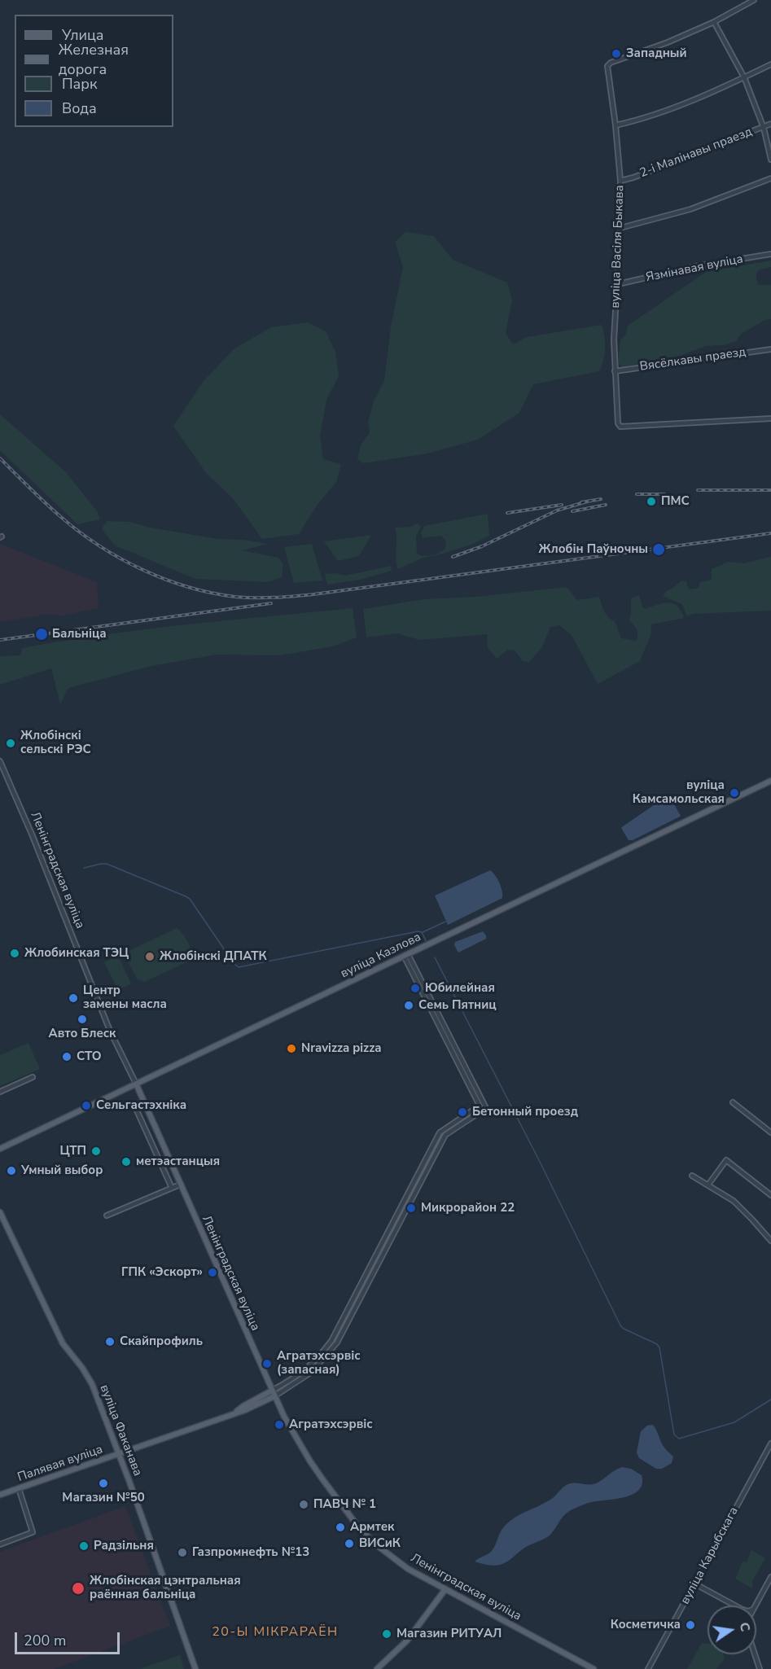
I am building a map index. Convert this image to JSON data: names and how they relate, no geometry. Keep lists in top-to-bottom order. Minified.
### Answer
{"streets":{"main road":["Ленінградская вуліца","вуліца Казлова","вуліца Факанава","Палявая вуліца"],"street":["2-і Малінавы праезд","вуліца Васіля Быкава","Язмінавая вуліца","Вясёлкавы праезд","вуліца Карыбскага"]},"crossings":[["2-і Малінавы праезд","вуліца Васіля Быкава"],["вуліца Васіля Быкава","Язмінавая вуліца"],["вуліца Васіля Быкава","Вясёлкавы праезд"],["Ленінградская вуліца","вуліца Казлова"],["Ленінградская вуліца","Палявая вуліца"],["вуліца Факанава","Палявая вуліца"]],"districts":["20-Ы МІКРАРАЁН"],"places":["Западный","ПМС","Жлобін Паўночны","Бальніца","Жлобінскі сельскі РЭС","вуліца Камсамольская","Жлобинская ТЭЦ","Жлобінскі ДПАТК","Юбилейная","Центр замены масла","Семь Пятниц","Авто Блеск","Nravizza pizza","СТО","Сельгастэхніка","Бетонный проезд","ЦТП","метэастанцыя","Умный выбор","Микрорайон 22","ГПК «Эскорт»","Скайпрофиль","Агратэхсэрвіс (запасная)","Агратэхсэрвіс","Магазин №50","ПАВЧ № 1","Армтек","ВИСиК","Радзільня","Газпромнефть №13","Жлобінская цэнтральная раённая бальніца","Косметичка","Магазин РИТУАЛ"],"legend":["Улица","Железная дорога","Парк","Вода"],"scale_bar":"200 m","north":"right"}
